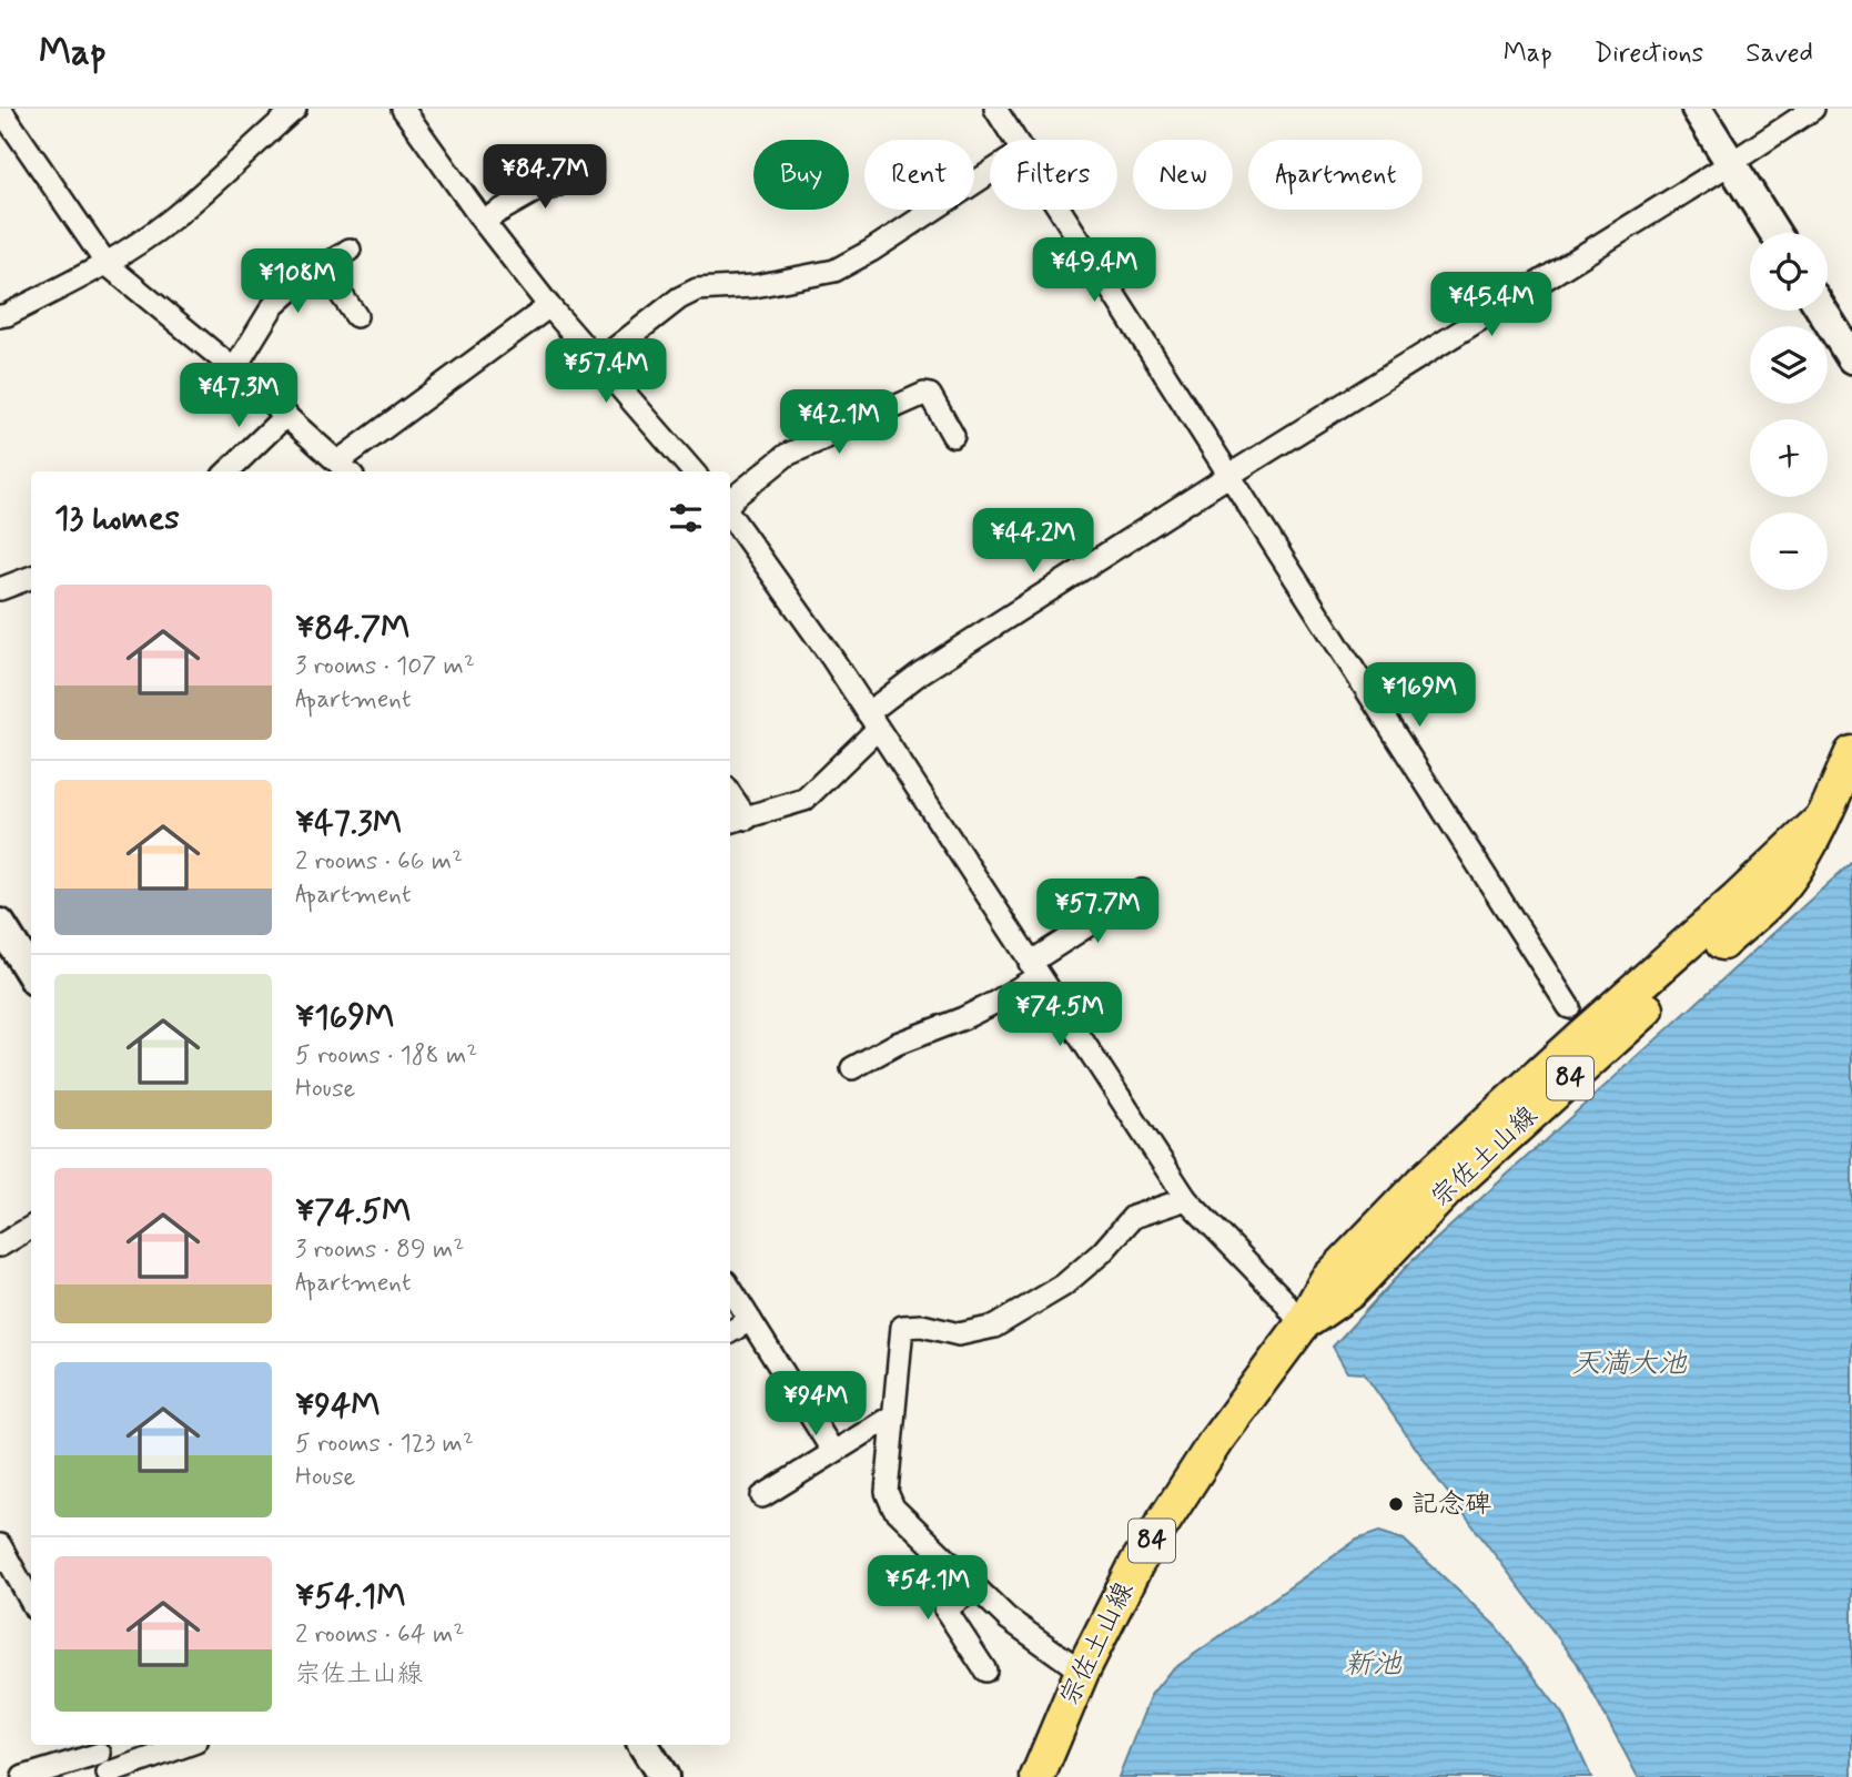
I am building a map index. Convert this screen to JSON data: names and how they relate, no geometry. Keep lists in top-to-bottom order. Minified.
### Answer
{"streets":{"main road":["84","宗佐土山線"]},"water":["天満大池","新池"],"places":["記念碑"],"page":{"header":"Map","nav":["Map","Directions","Saved"],"chip":["Buy","Rent","Filters","New","Apartment"],"price":["¥84.7M","¥49.4M","¥108M","¥45.4M","¥57.4M","¥47.3M","¥42.1M","¥44.2M","¥169M","¥57.7M","¥74.5M","¥94M","¥54.1M"],"map_buttons":["+","−"],"heading":"13 homes","list":[{"name":"¥84.7M","note":"3 rooms · 107 m² · Apartment"},{"name":"¥47.3M","note":"2 rooms · 66 m² · Apartment"},{"name":"¥169M","note":"5 rooms · 188 m² · House"},{"name":"¥74.5M","note":"3 rooms · 89 m² · Apartment"},{"name":"¥94M","note":"5 rooms · 123 m² · House"},{"name":"¥54.1M","note":"2 rooms · 64 m² · 宗佐土山線"}]}}
